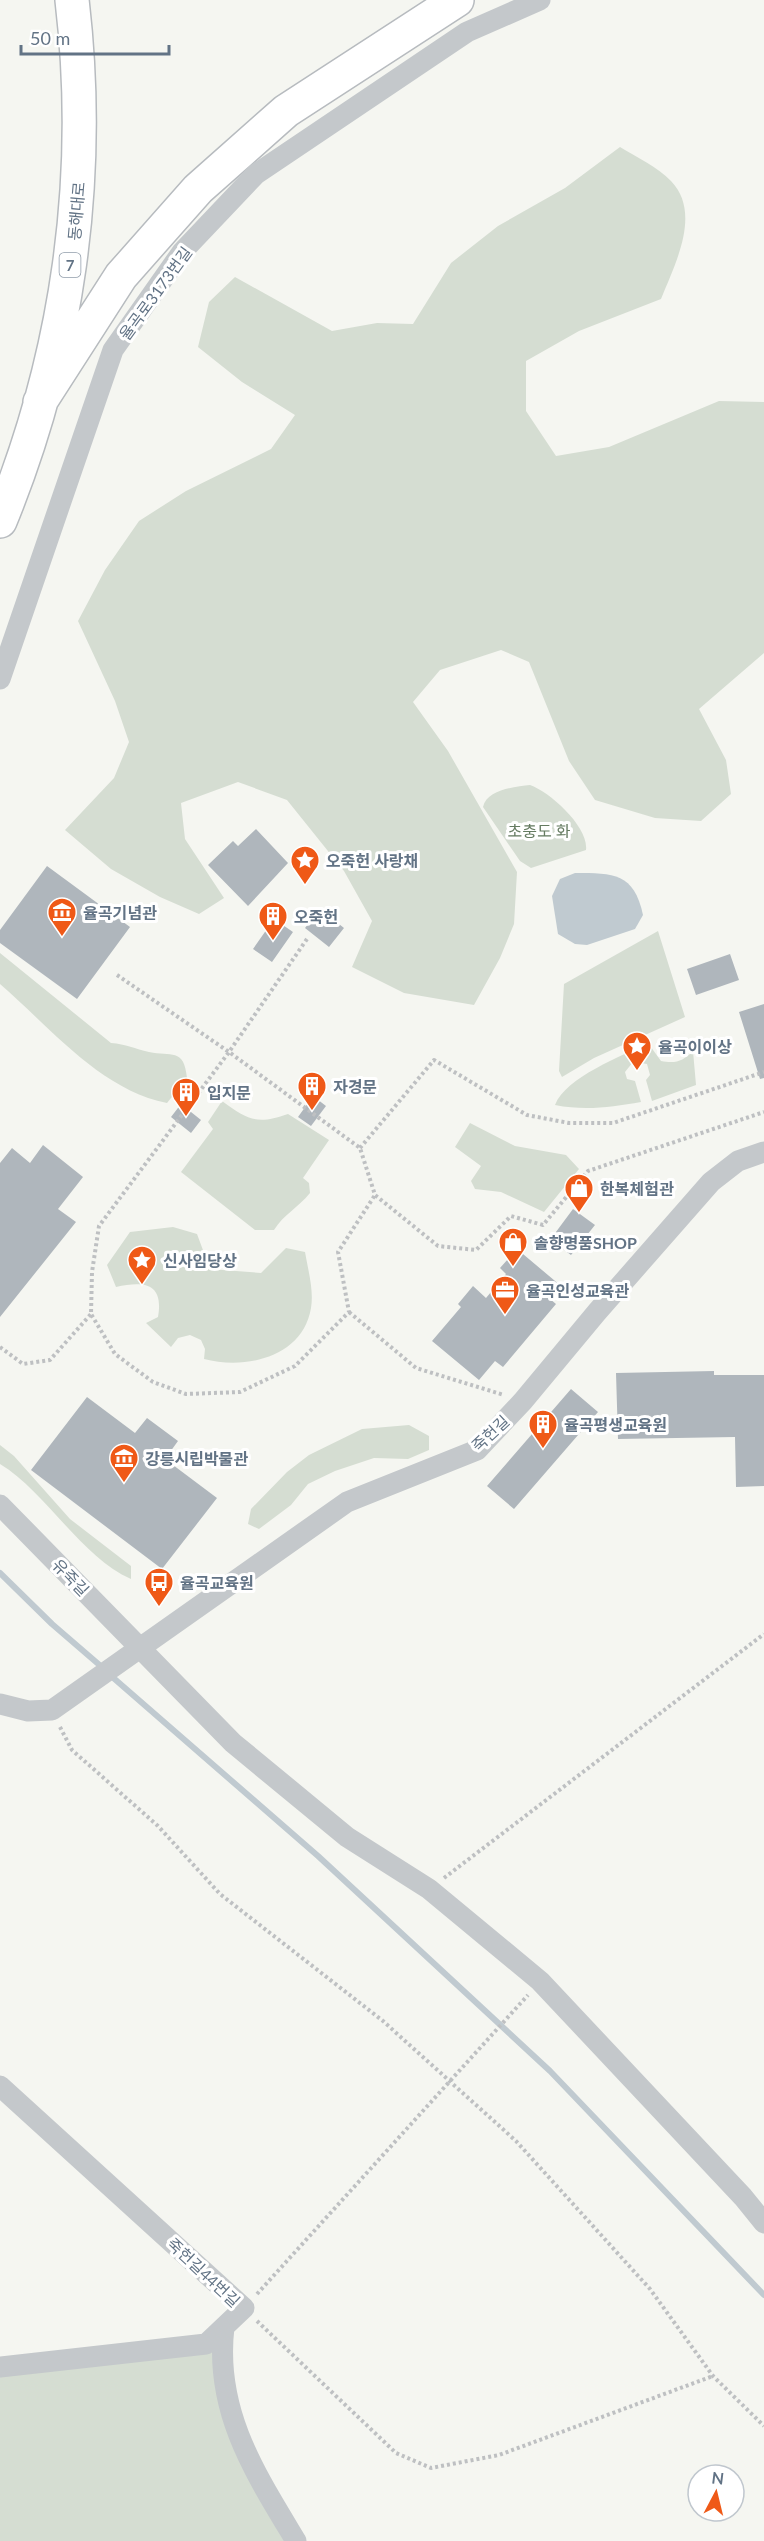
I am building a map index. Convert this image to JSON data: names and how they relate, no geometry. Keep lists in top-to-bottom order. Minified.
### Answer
{"streets":{"main road":["동해대로","7"],"street":["율곡로3173번길","죽헌길","유죽길","죽헌길44번길"]},"crossings":[["죽헌길","유죽길"]],"parks":["초충도 화"],"places":{"place":["오죽헌 사랑채","율곡이이상","신사임당상"],"museum":["율곡기념관","강릉시립박물관"],"building":["오죽헌","자경문","입지문","율곡평생교육원"],"shop":["한복체험관","솔향명품SHOP"],"office":["율곡인성교육관"],"bus stop":["율곡교육원"]},"scale_bar":"50 m","north":"top"}
